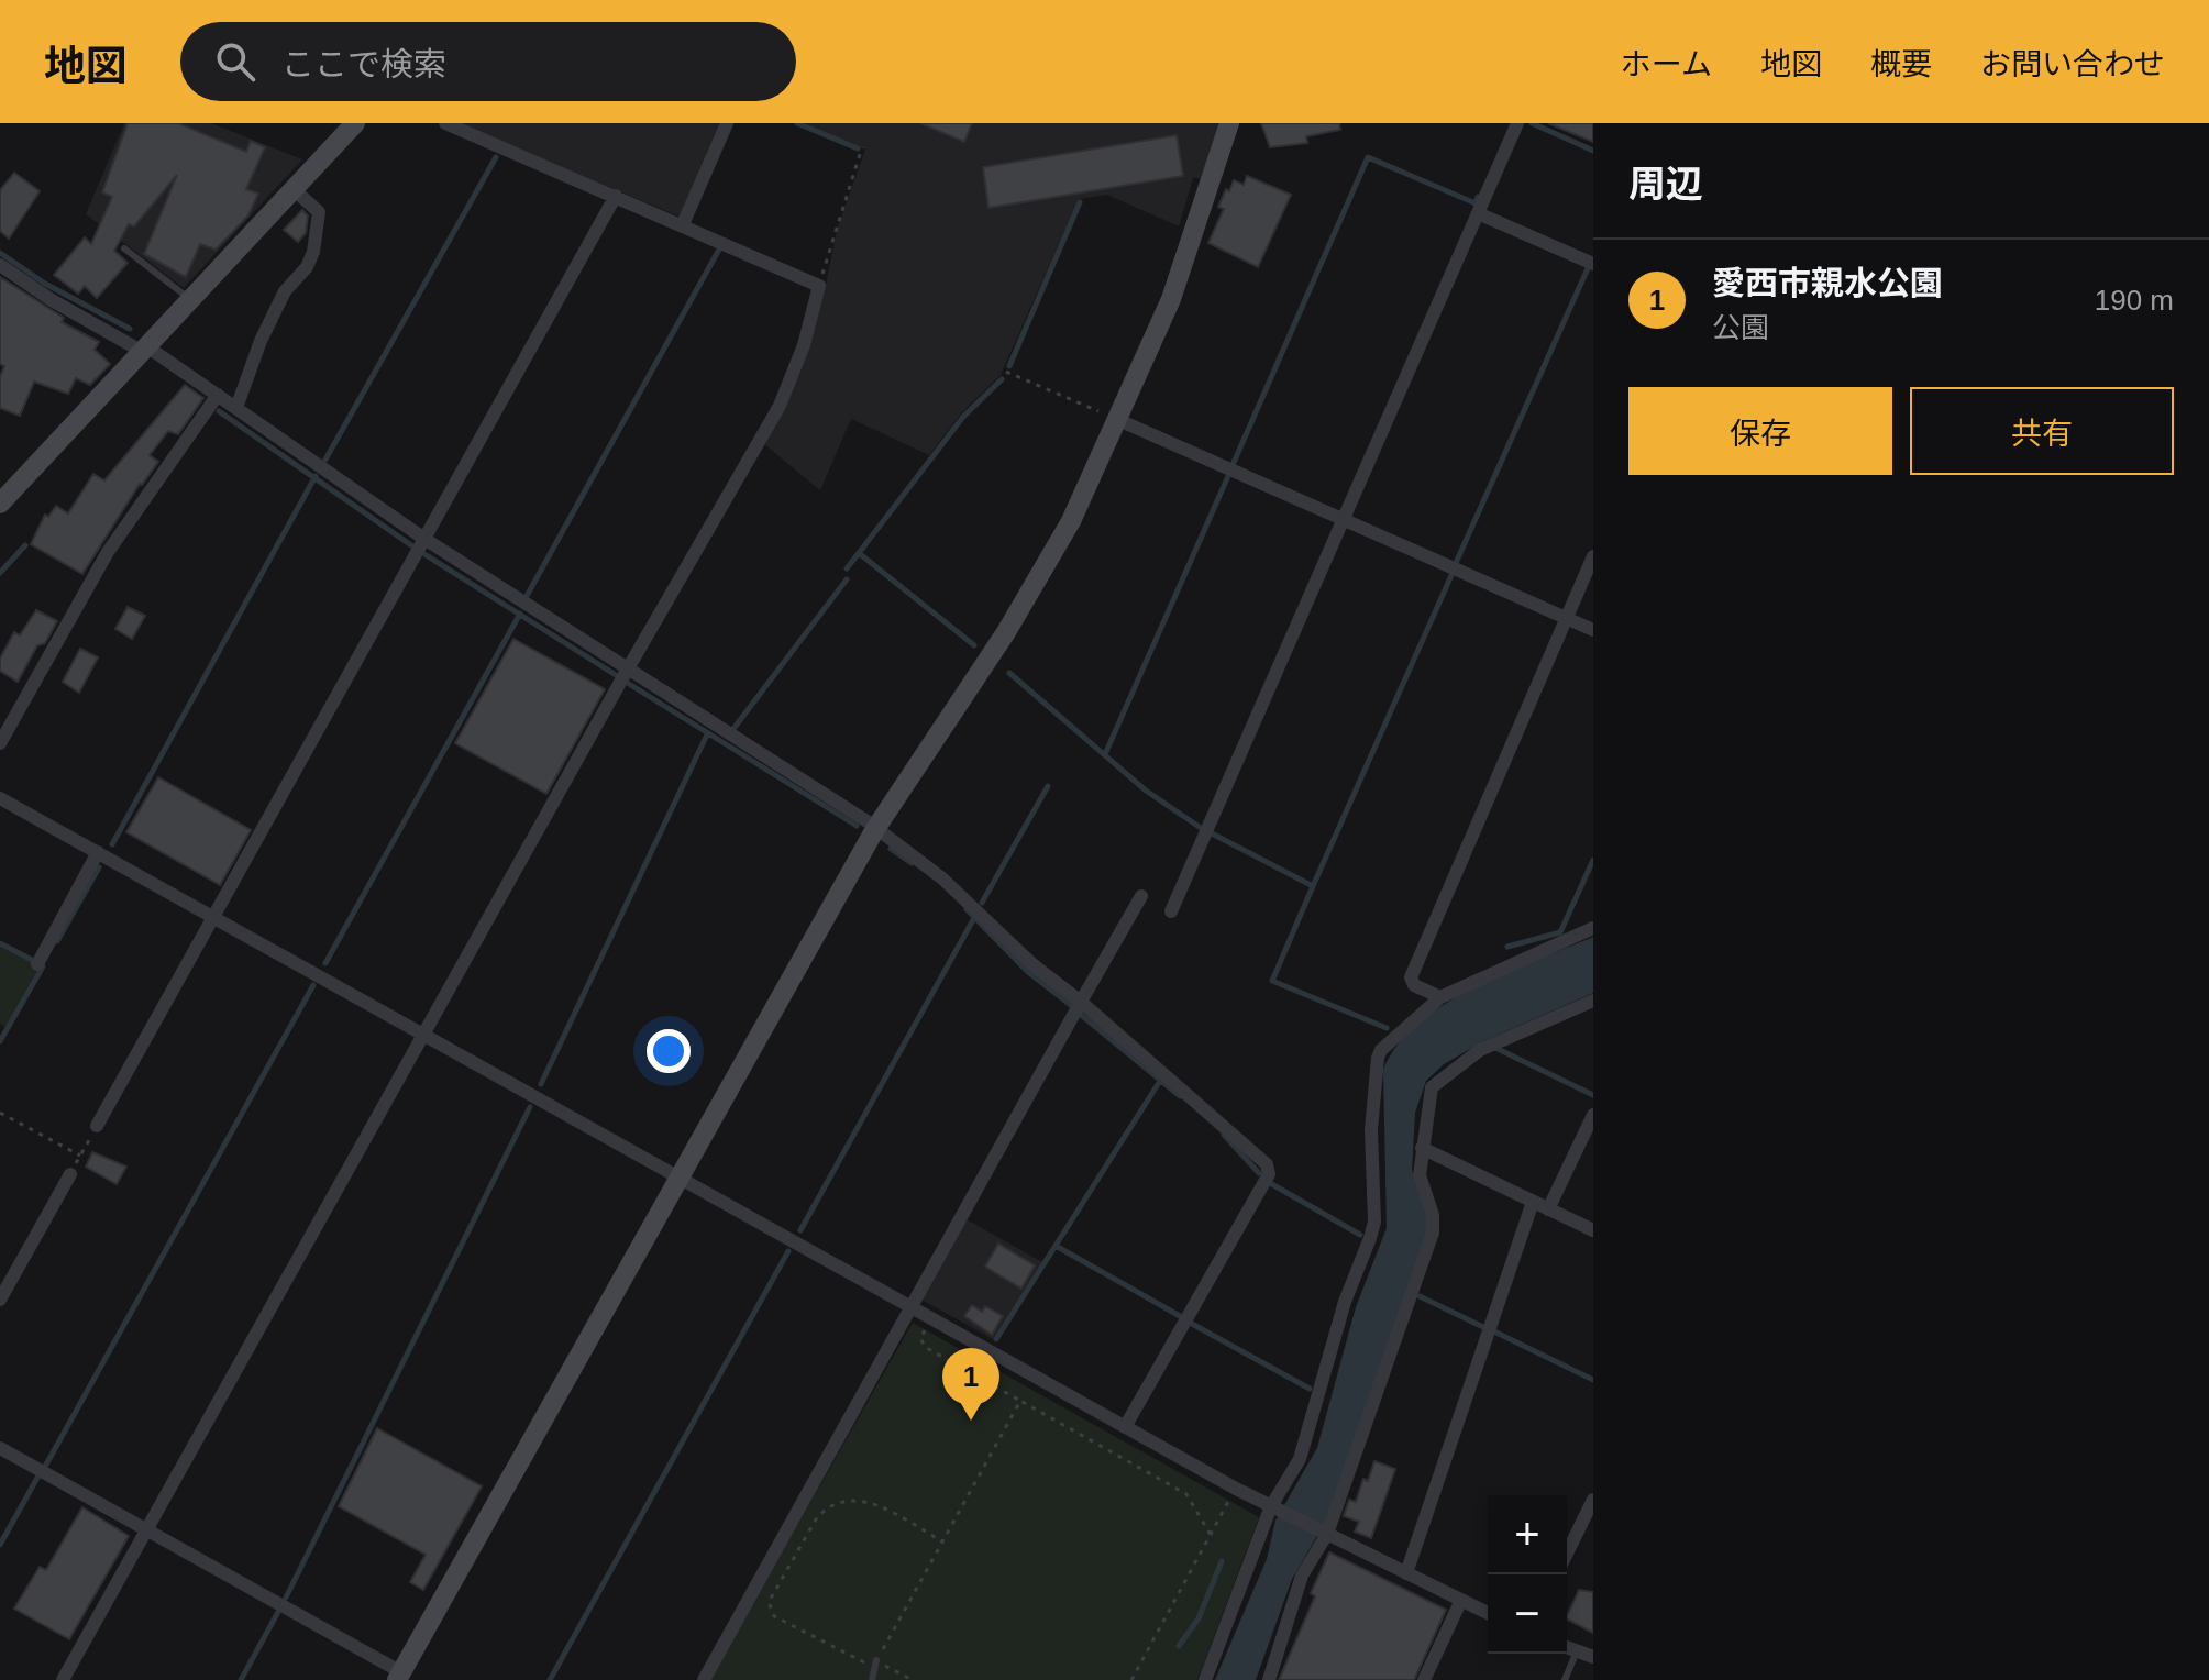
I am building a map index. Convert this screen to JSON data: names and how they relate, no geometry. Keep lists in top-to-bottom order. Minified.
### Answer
{"page":{"header":"地図","search":"ここで検索","nav":["ホーム","地図","概要","お問い合わせ"],"heading":"周辺","list":[{"mark":"1","name":"愛西市親水公園","note":"公園","value":"190 m"}],"buttons":["保存","共有"],"pins":"1","map_buttons":["+","−"]}}
